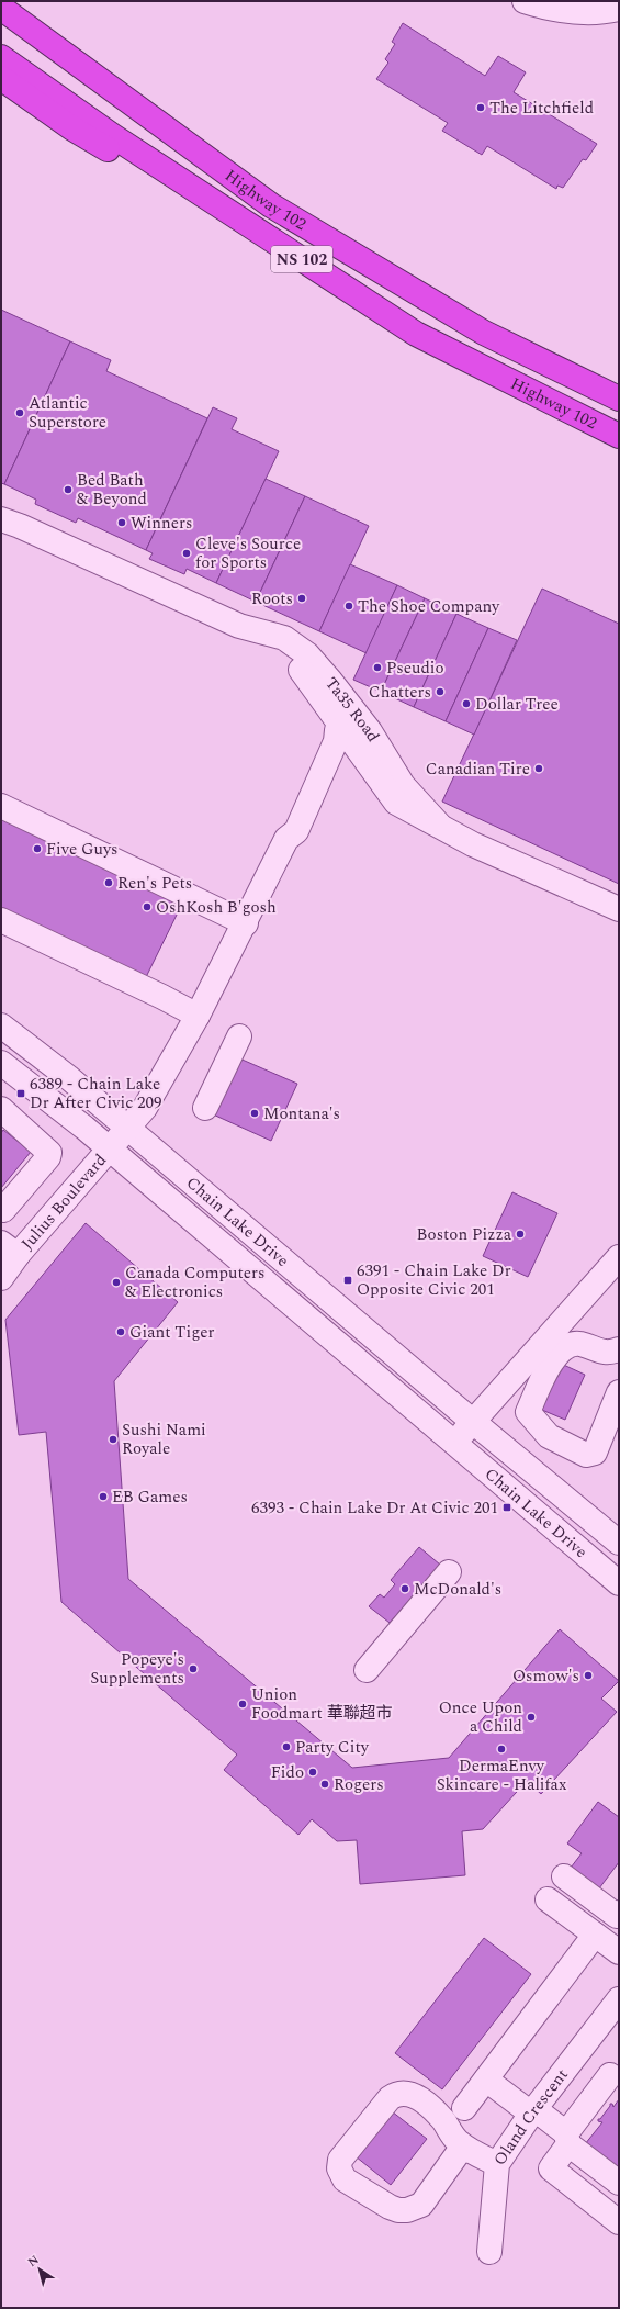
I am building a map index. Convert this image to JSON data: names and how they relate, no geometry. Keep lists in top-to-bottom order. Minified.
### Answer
{"streets":{"highway":["Highway 102","NS 102"],"street":["Ta35 Road","Julius Boulevard","Chain Lake Drive","Oland Crescent"]},"crossings":[["Ta35 Road","Julius Boulevard"],["Julius Boulevard","Chain Lake Drive"]],"places":{"other":["The Litchfield","Atlantic Superstore","Bed Bath & Beyond","Winners","Cleve's Source for Sports","Roots","The Shoe Company","Pseudio","Chatters","Dollar Tree","Canadian Tire","Five Guys","Ren's Pets","OshKosh B'gosh","Montana's","Boston Pizza","Canada Computers & Electronics","Giant Tiger","Sushi Nami Royale","EB Games","McDonald's","Popeye's Supplements","Osmow's","Union Foodmart 華聯超市","Once Upon a Child","Party City","DermaEnvy Skincare - Halifax","Fido","Rogers"],"transit":["6389 - Chain Lake Dr After Civic 209","6391 - Chain Lake Dr Opposite Civic 201","6393 - Chain Lake Dr At Civic 201"]},"north":"top left"}
